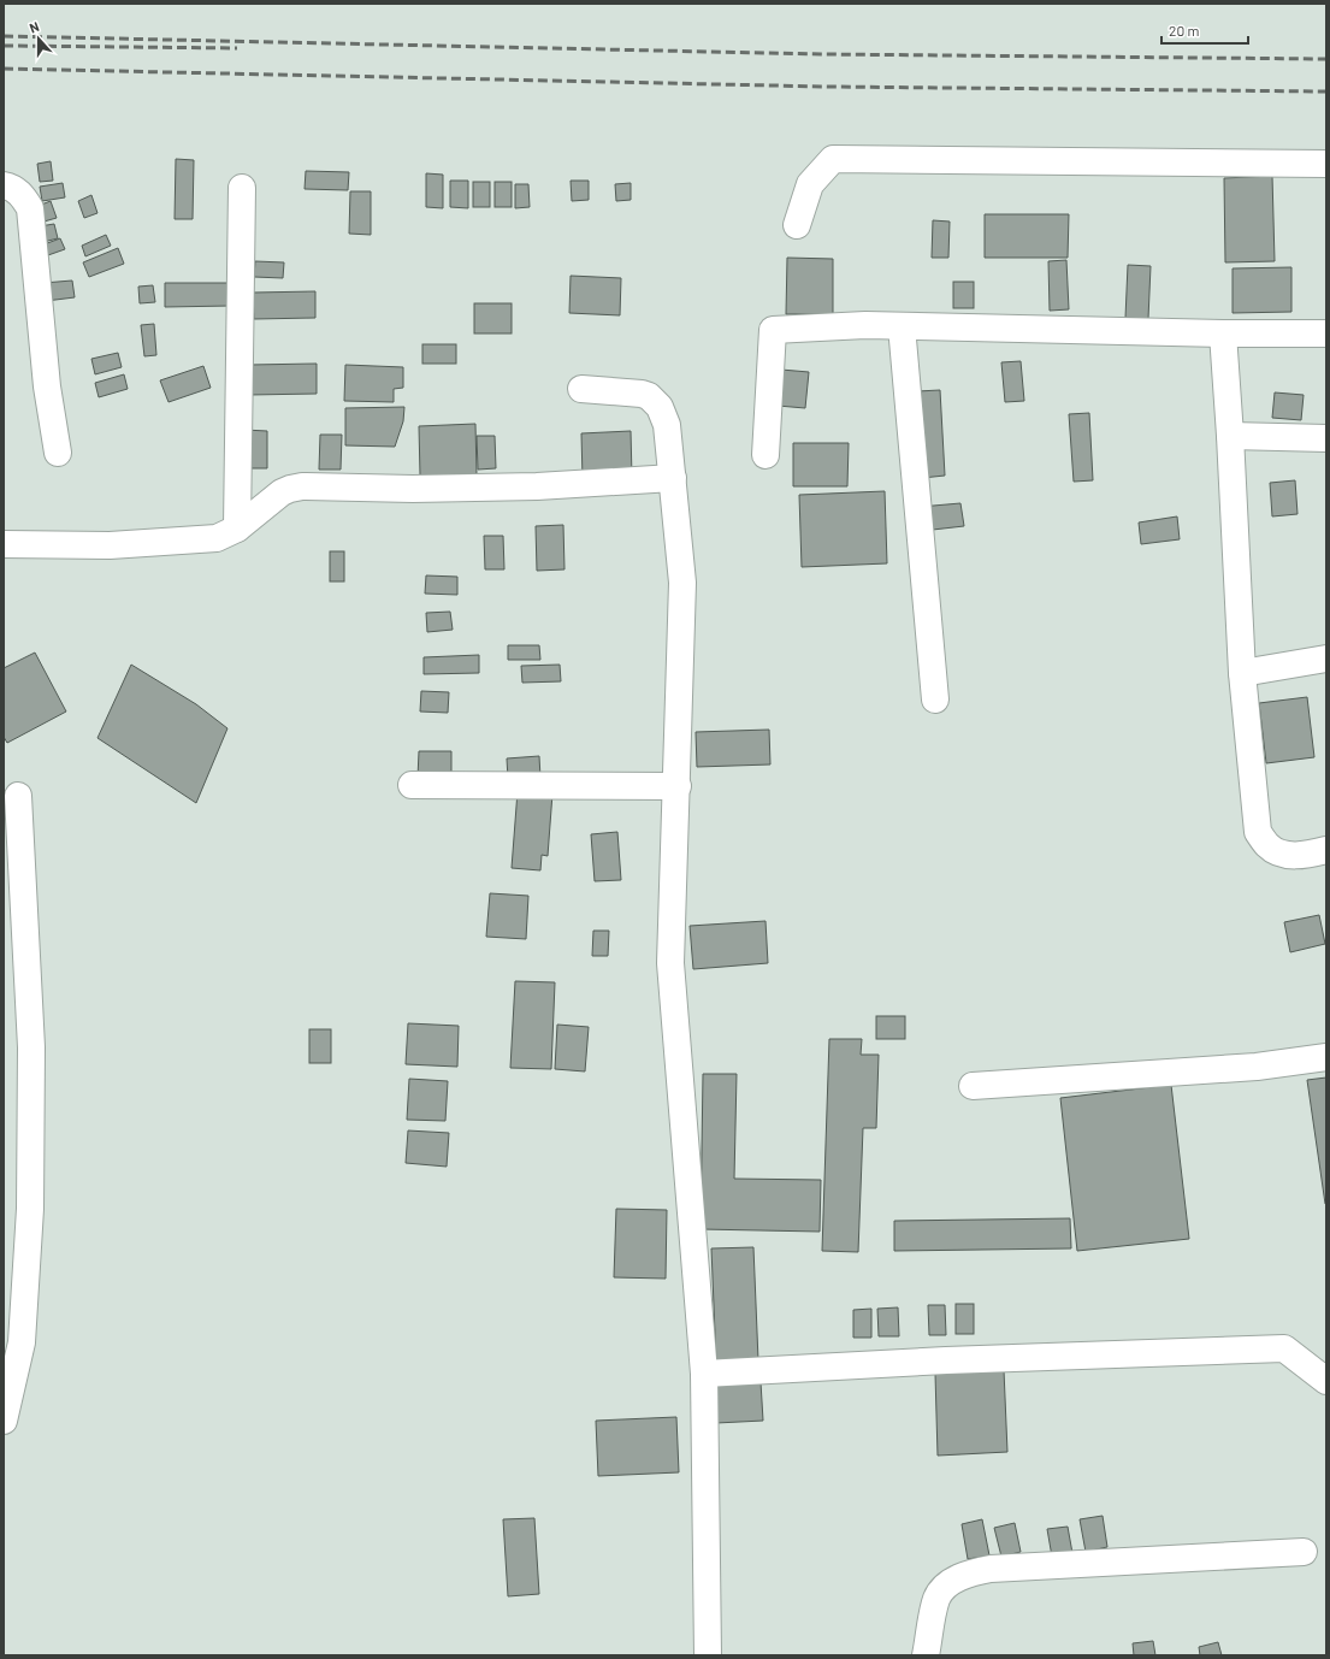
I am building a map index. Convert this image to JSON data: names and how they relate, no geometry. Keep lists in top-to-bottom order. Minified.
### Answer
{"scale_bar":"20 m","north":"top"}
